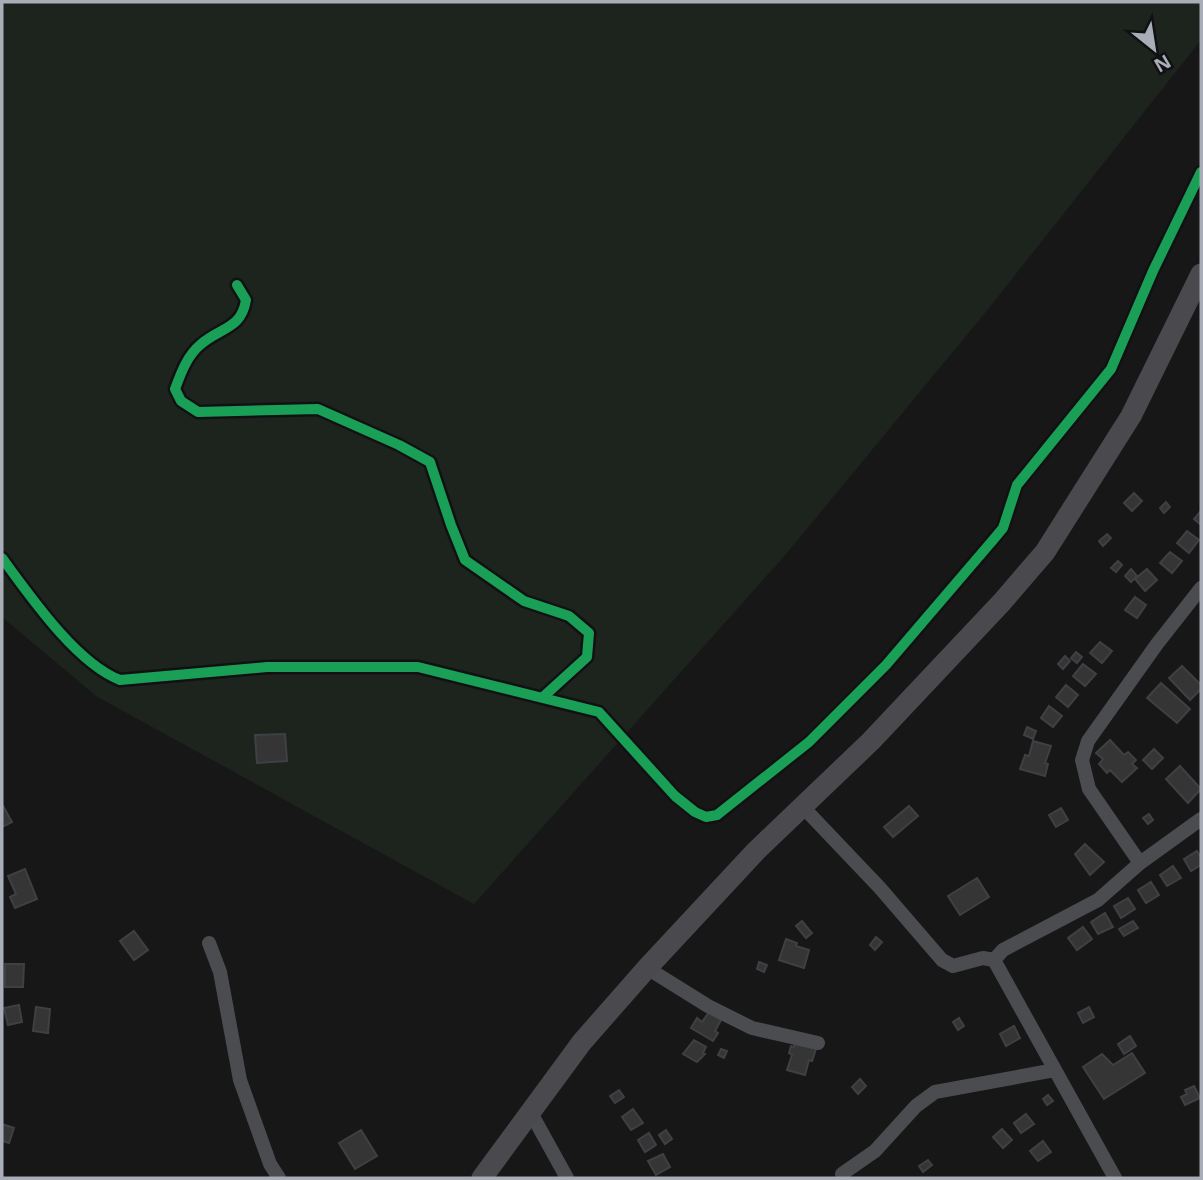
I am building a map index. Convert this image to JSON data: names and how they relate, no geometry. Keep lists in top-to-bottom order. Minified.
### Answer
{"north":"bottom right"}
